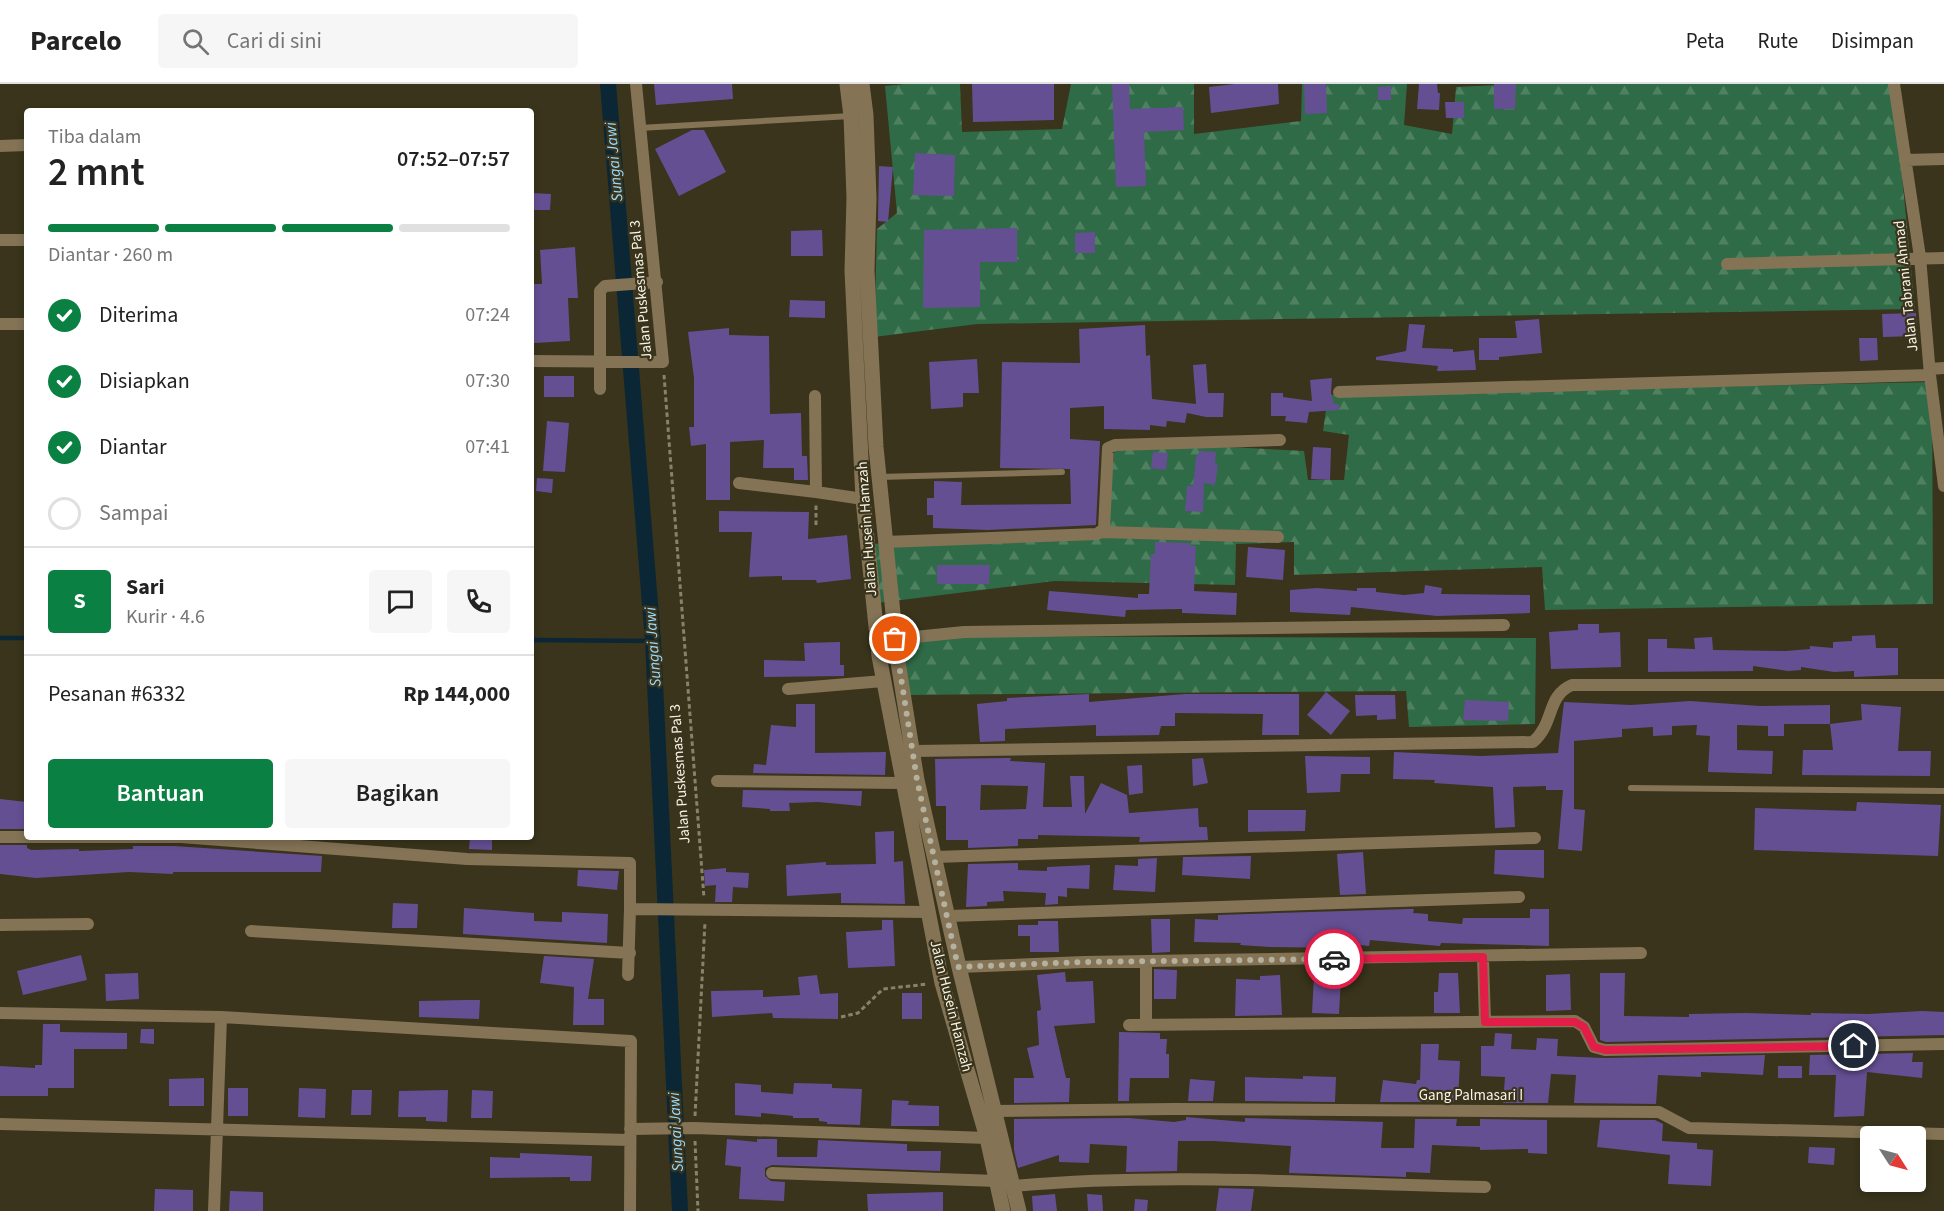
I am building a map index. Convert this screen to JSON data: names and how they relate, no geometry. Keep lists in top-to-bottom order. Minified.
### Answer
{"streets":{"street":["Jalan Tabrani Ahmad","Jalan Puskesmas Pal 3","Jalan Husein Hamzah","Gang Palmasari I"]},"crossings":[["Jalan Husein Hamzah","Gang Palmasari I"]],"water":["Sungai Jawi"],"north":"bottom right","page":{"header":"Parcelo","search":"Cari di sini","nav":["Peta","Rute","Disimpan"],"heading":["2 mnt","Tiba dalam","07:52–07:57"],"panel":["Sari","Kurir · 4.6","Pesanan #6332","Rp 144,000"],"bar":"Diantar · 260 m","list":[["Diterima","07:24"],["Disiapkan","07:30"],["Diantar","07:41"],"Sampai"],"round":"S","buttons":["Bantuan","Bagikan"]}}
